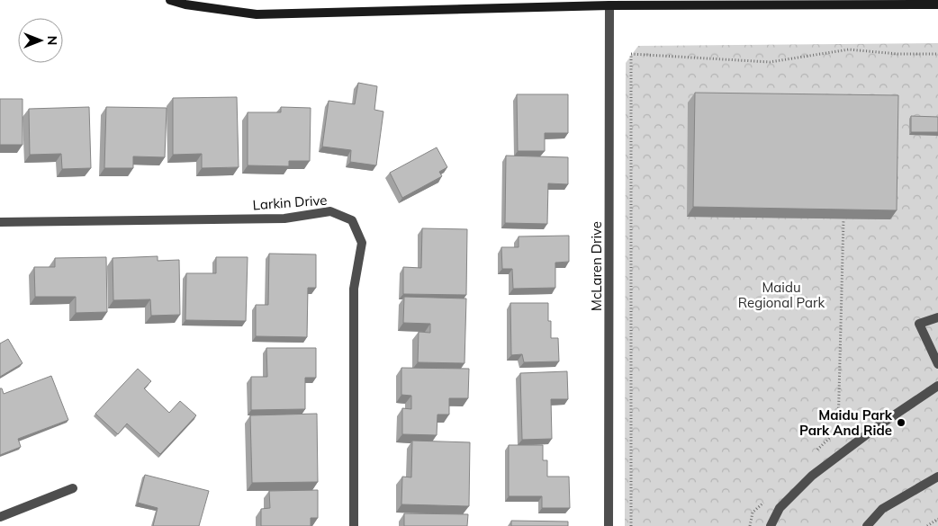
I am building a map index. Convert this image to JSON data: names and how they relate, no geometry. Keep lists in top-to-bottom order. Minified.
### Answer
{"streets":{"street":["Larkin Drive","McLaren Drive"]},"parks":["Maidu Regional Park"],"places":["Maidu Park Park And Ride"],"north":"right"}
